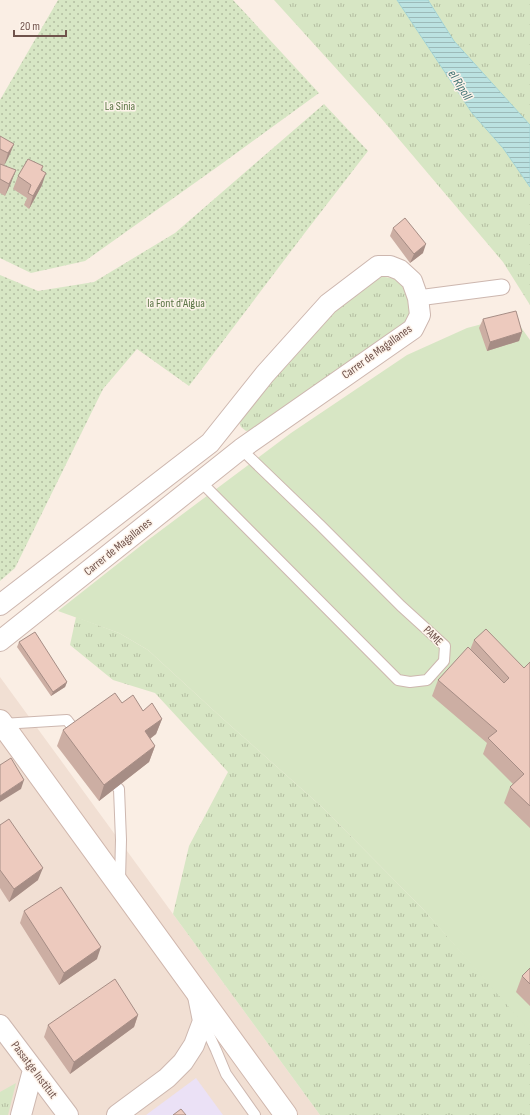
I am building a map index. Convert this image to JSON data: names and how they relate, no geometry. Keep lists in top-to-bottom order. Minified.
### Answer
{"streets":{"street":["Carrer de Magallanes","Passatge Institut"],"lane":["PAME"]},"crossings":[["Carrer de Magallanes","PAME"]],"water":["el Ripoll"],"parks":["La Sinia","la Font d'Aigua"],"scale_bar":"20 m"}
